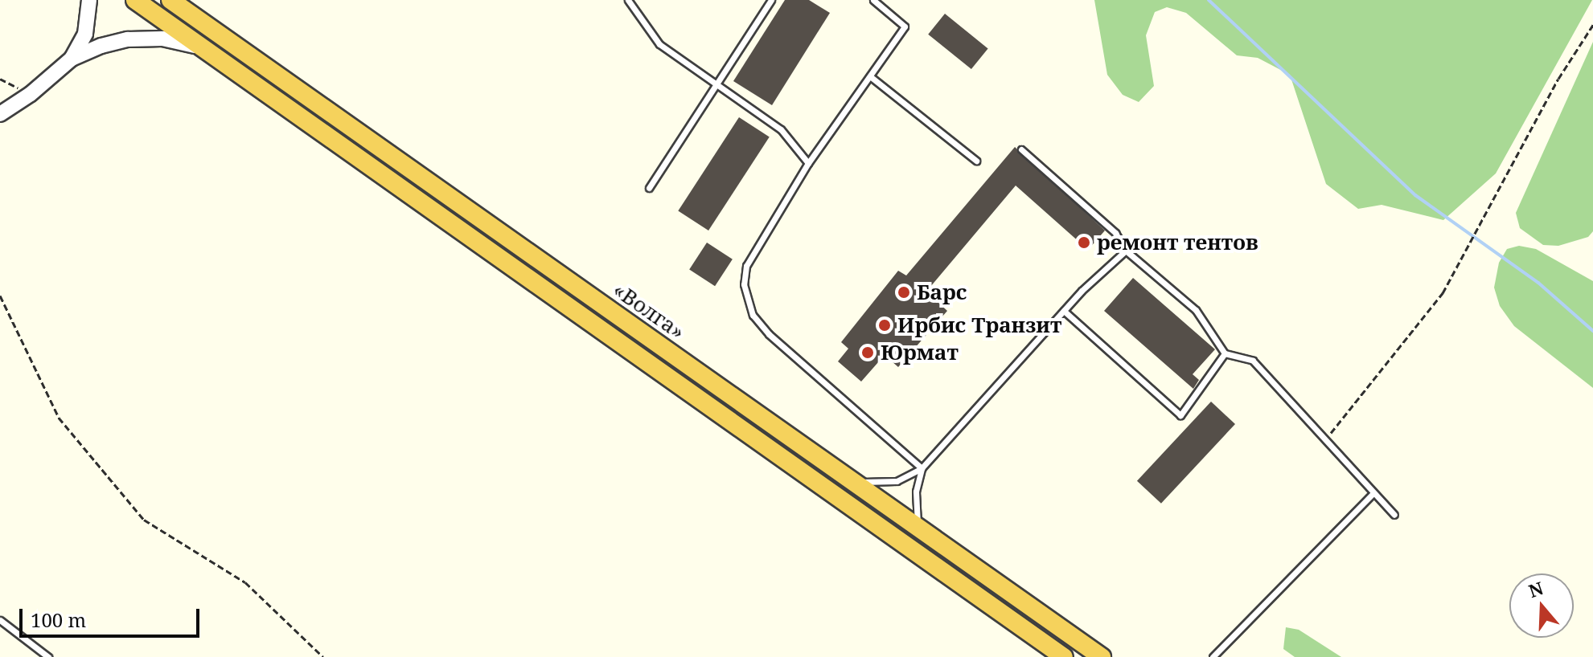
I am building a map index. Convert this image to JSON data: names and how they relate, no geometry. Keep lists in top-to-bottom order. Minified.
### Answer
{"streets":{"highway":["«Волга»"]},"places":["ремонт тентов","Барс","Ирбис Транзит","Юрмат"],"scale_bar":"100 m","north":"top"}
